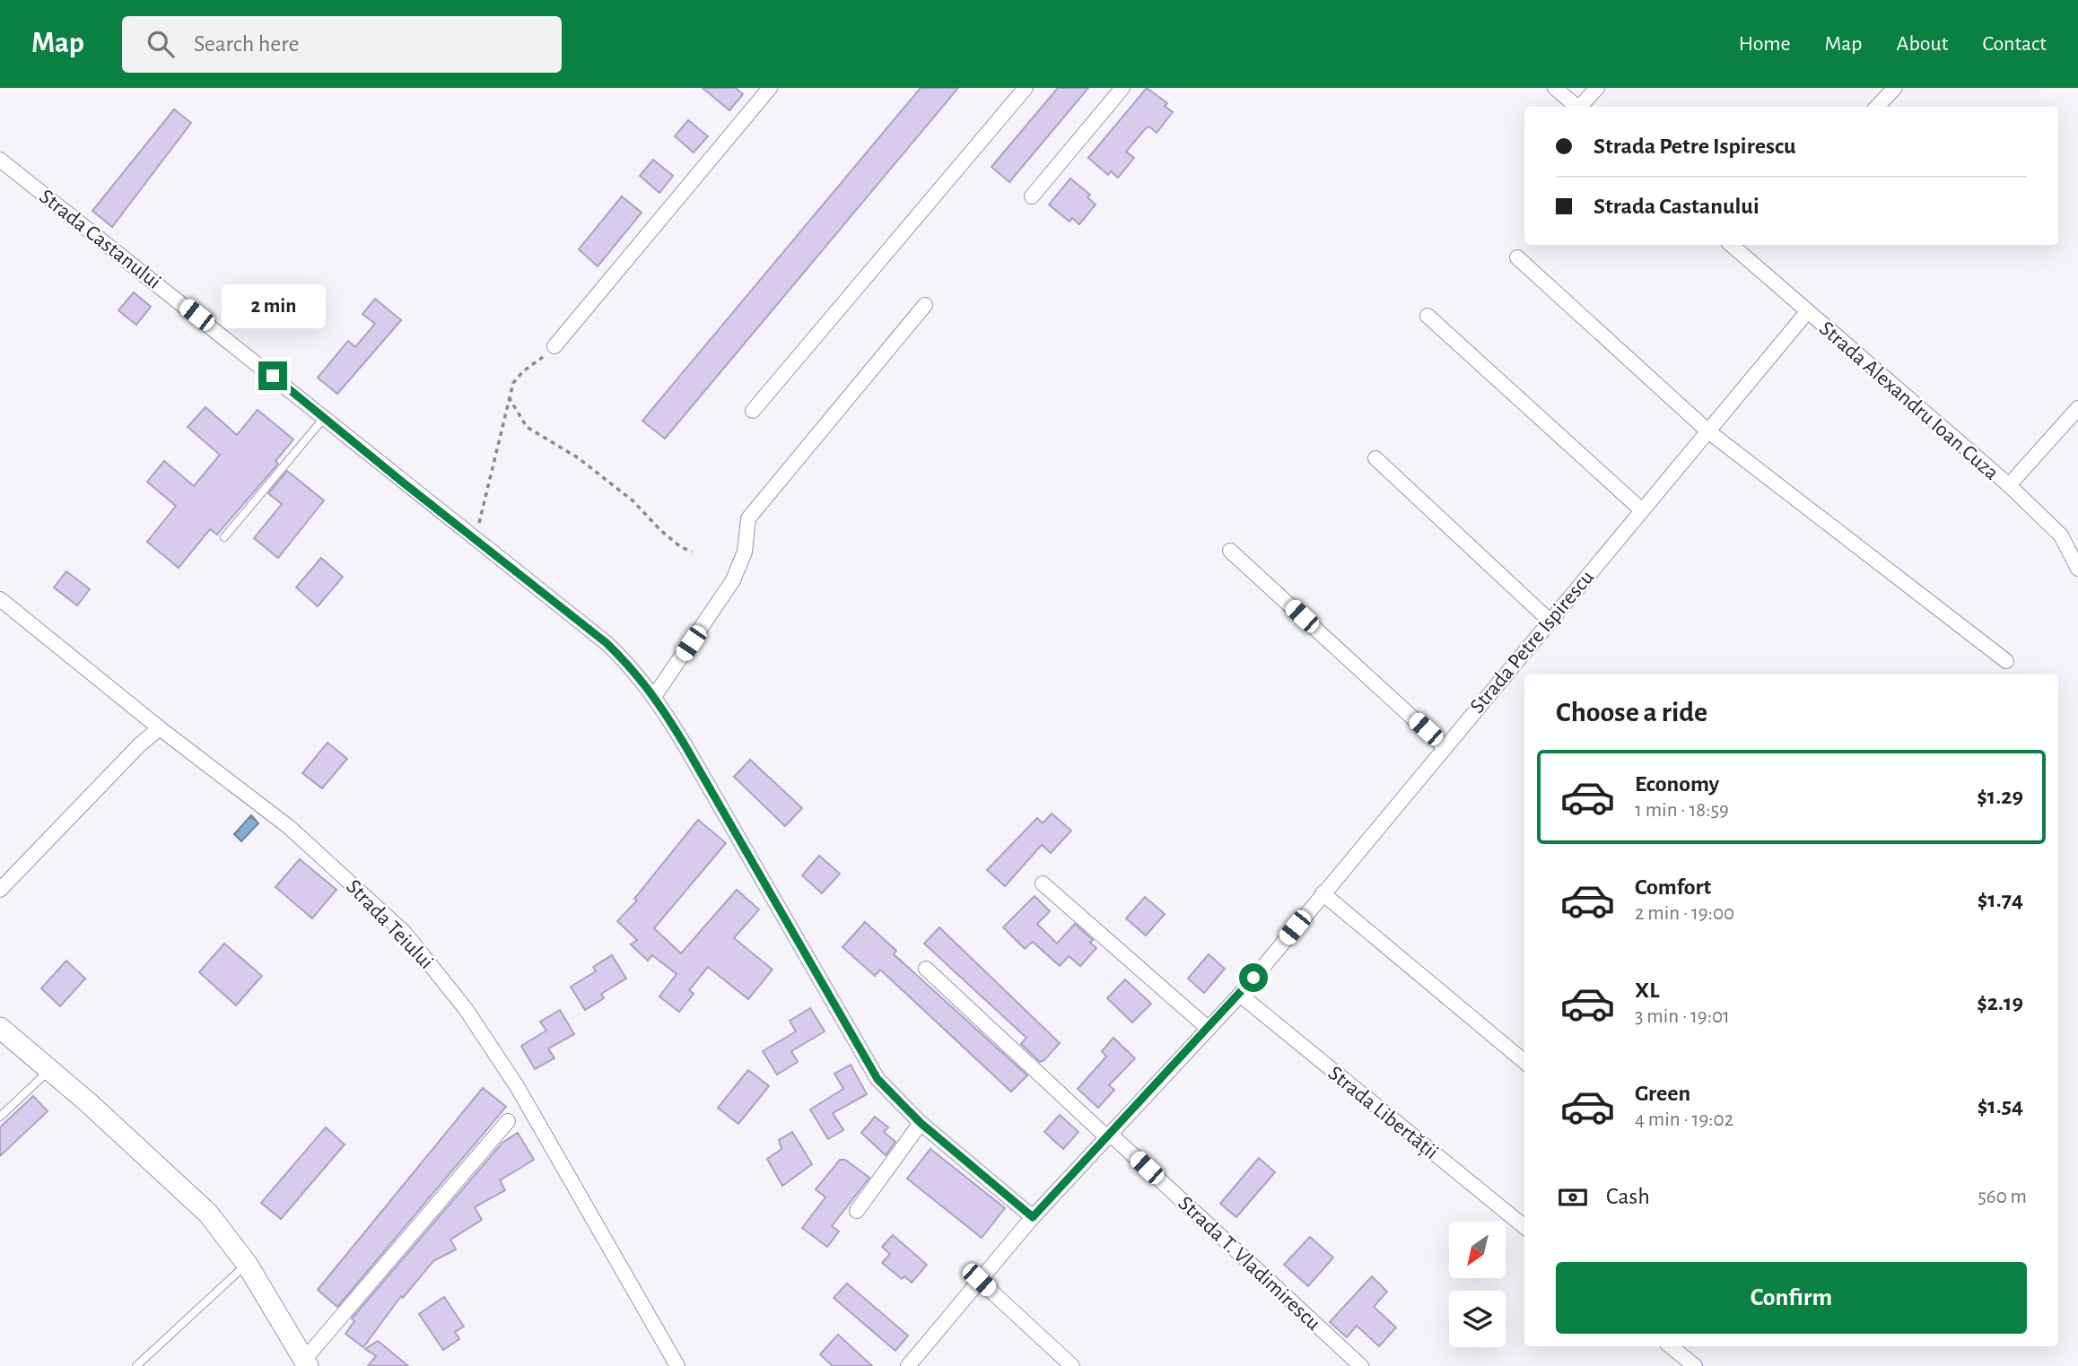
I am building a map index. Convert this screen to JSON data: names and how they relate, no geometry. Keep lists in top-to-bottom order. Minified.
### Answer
{"streets":{"street":["Strada Castanului","Strada Alexandru Ioan Cuza","Strada Petre Ispirescu","Strada Teiului","Strada Libertății","Strada T. Vladimirescu"]},"crossings":[["Strada Castanului","Strada Petre Ispirescu"],["Strada Alexandru Ioan Cuza","Strada Petre Ispirescu"],["Strada Petre Ispirescu","Strada Libertății"],["Strada Petre Ispirescu","Strada T. Vladimirescu"]],"north":"bottom left","page":{"header":"Map","search":"Search here","nav":["Home","Map","About","Contact"],"banner":["Strada Petre Ispirescu","Strada Castanului"],"bubble":"2 min","heading":"Choose a ride","list":[{"name":"Economy","note":"1 min · 18:59","value":"$1.29"},{"name":"Comfort","note":"2 min · 19:00","value":"$1.74"},{"name":"XL","note":"3 min · 19:01","value":"$2.19"},{"name":"Green","note":"4 min · 19:02","value":"$1.54"}],"pay":["Cash","560 m"],"buttons":"Confirm"}}
